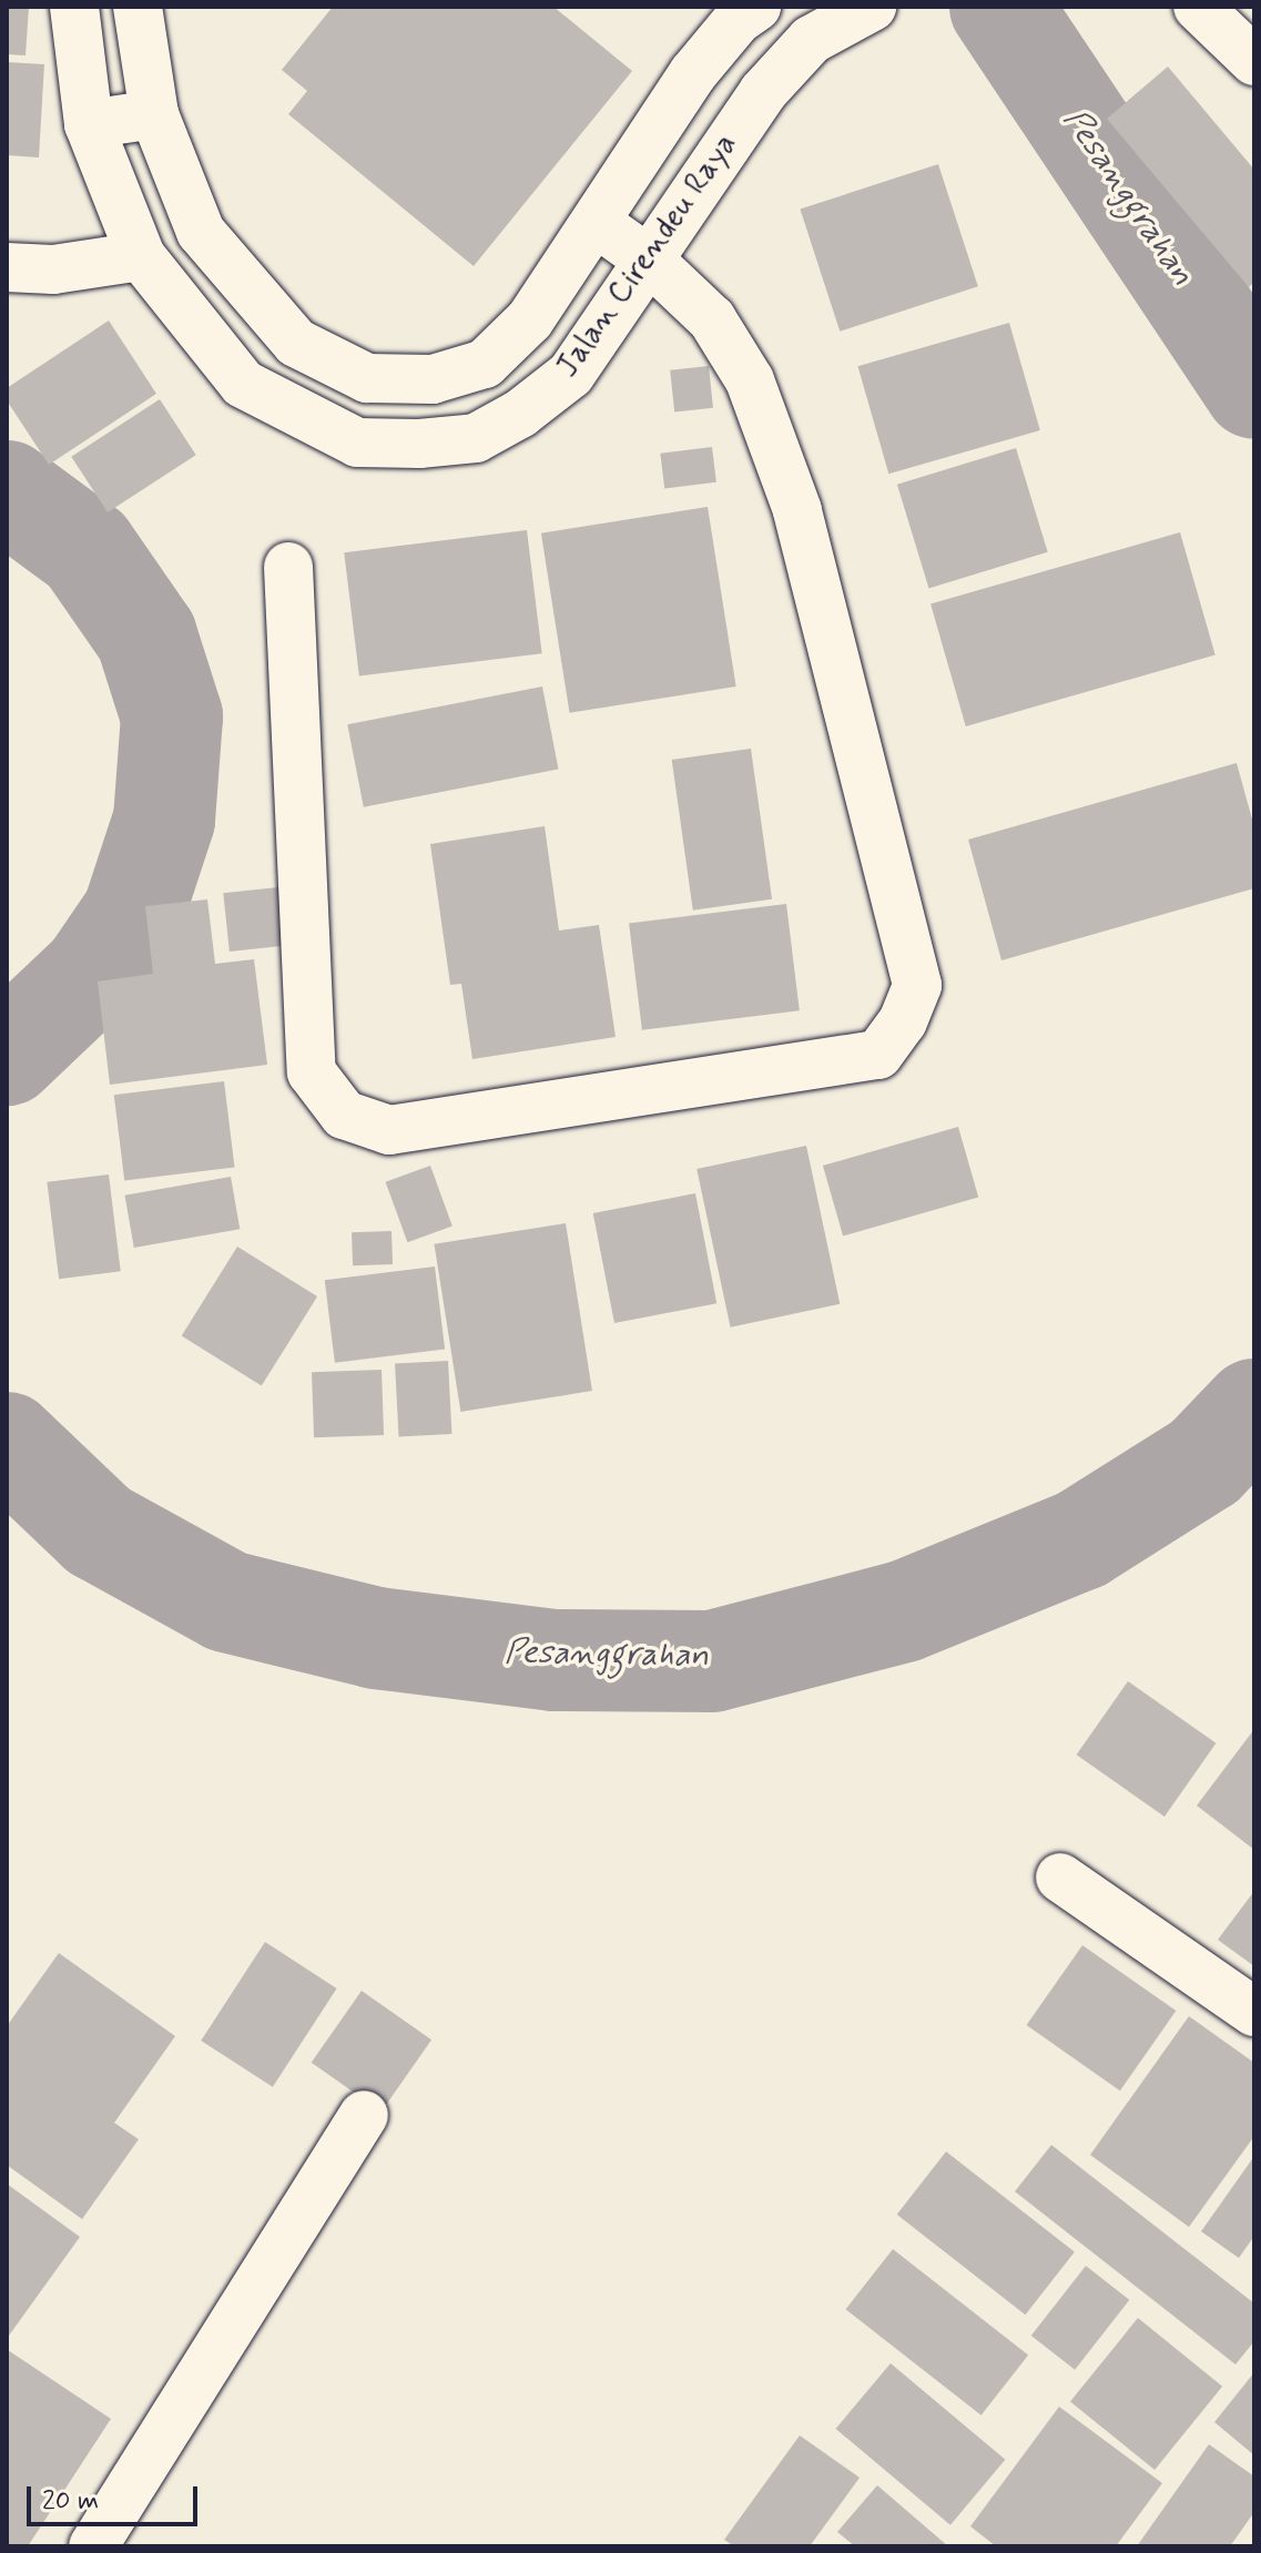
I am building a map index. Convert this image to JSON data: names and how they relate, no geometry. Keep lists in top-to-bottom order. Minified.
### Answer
{"streets":{"street":["Jalan Cirendeu Raya"]},"water":["Pesanggrahan"],"scale_bar":"20 m"}
